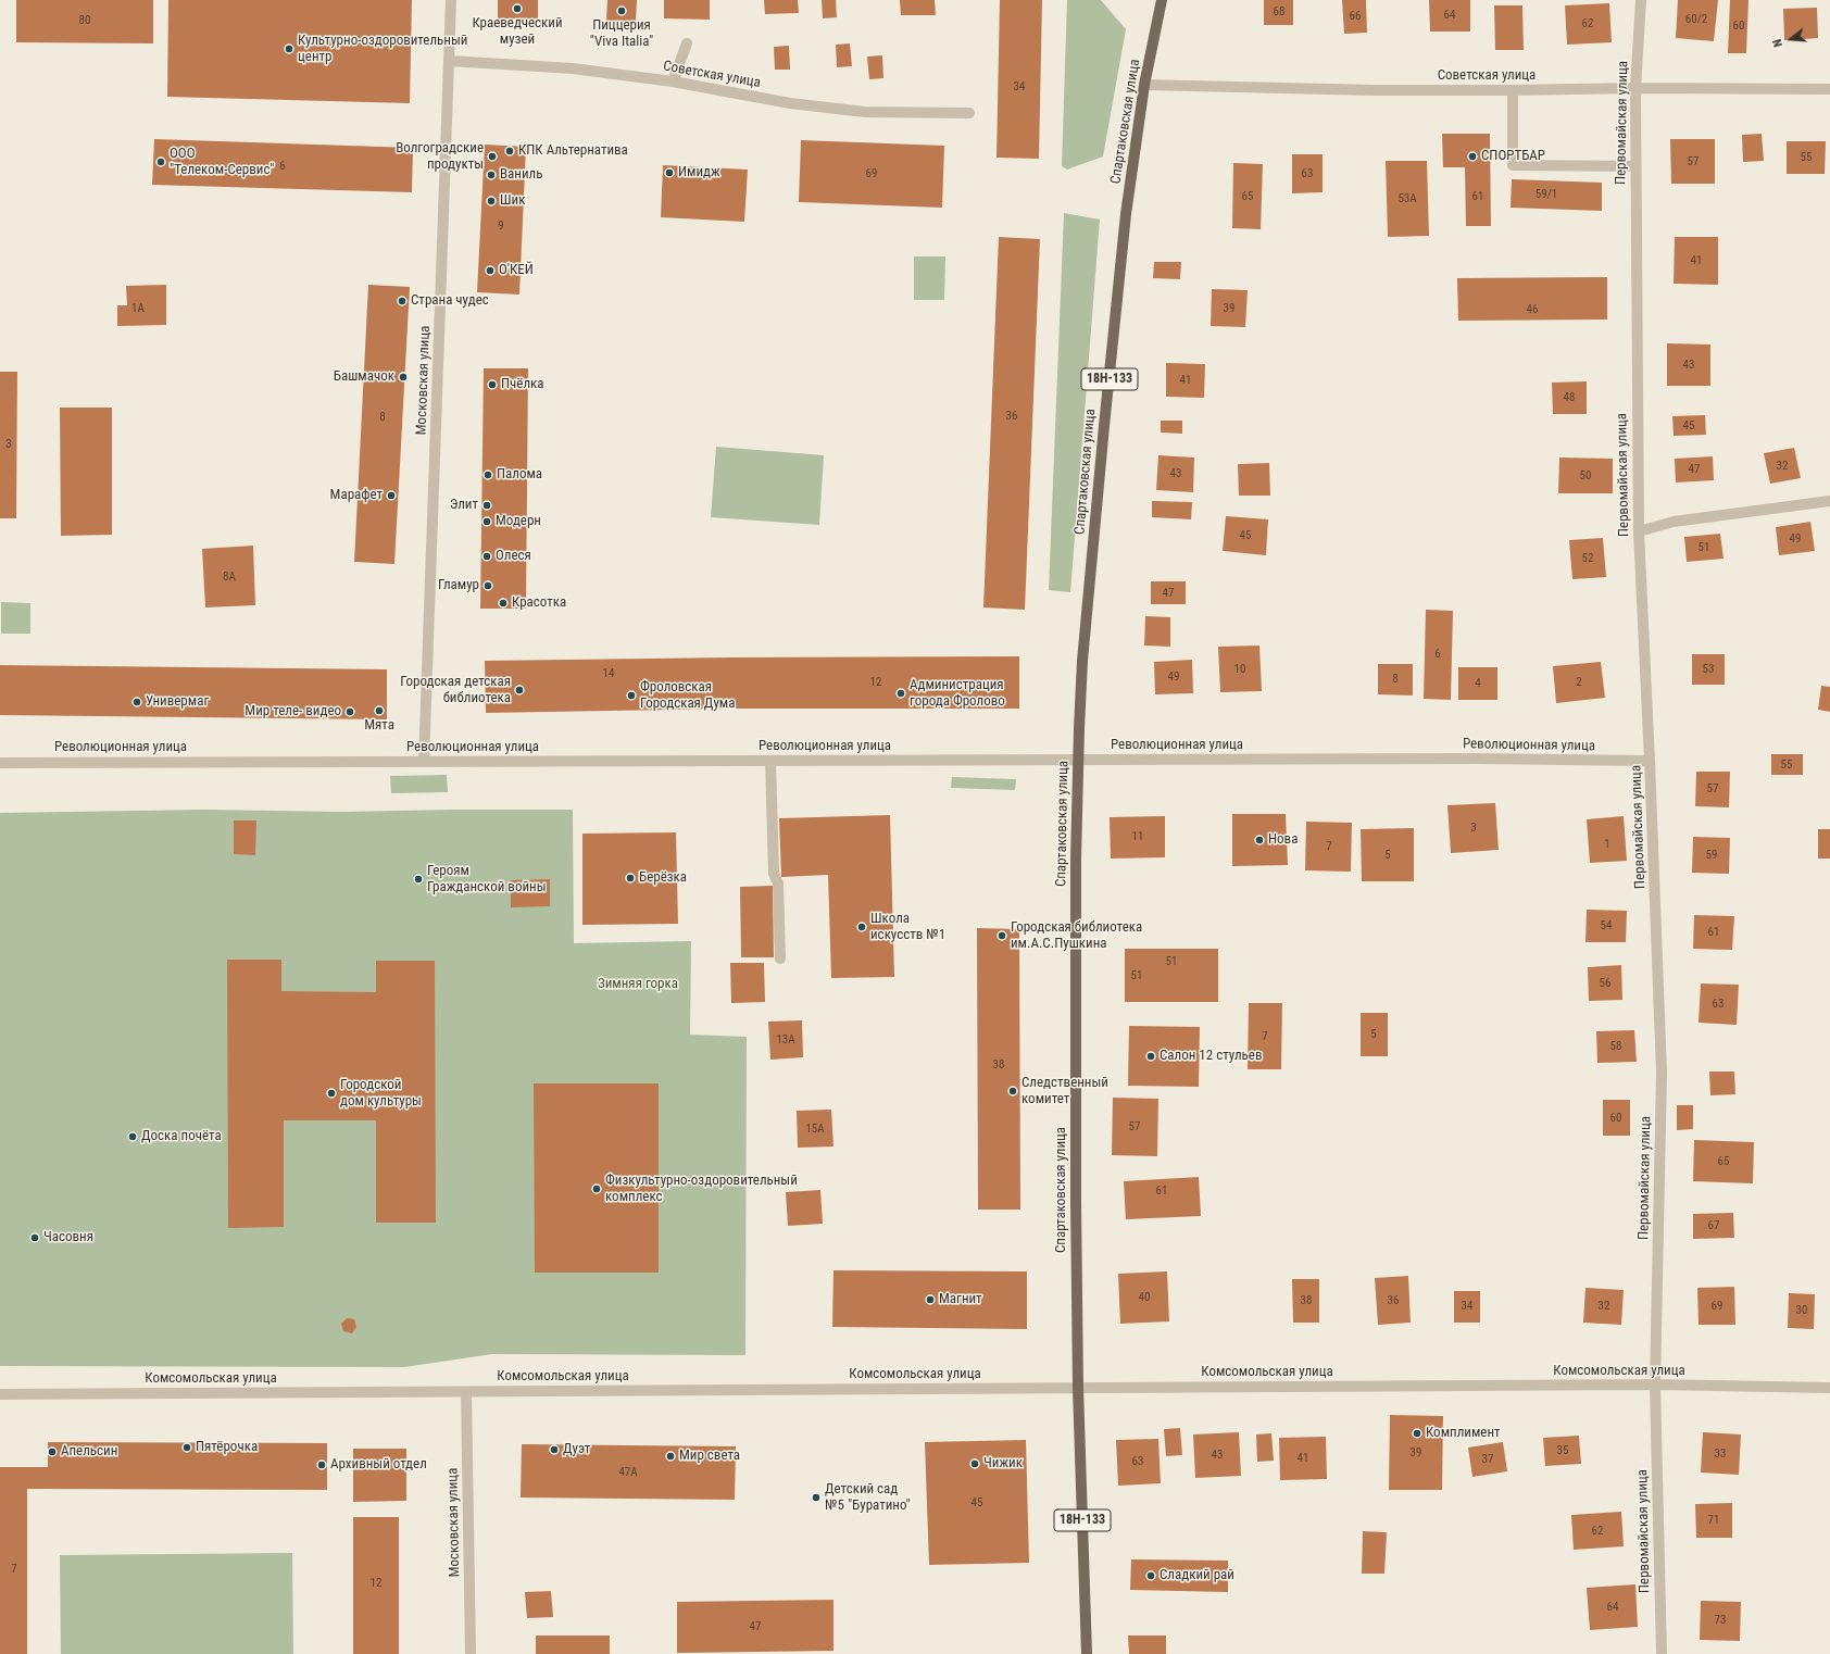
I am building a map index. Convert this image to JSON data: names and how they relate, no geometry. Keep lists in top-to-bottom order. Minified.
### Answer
{"streets":{"main road":["Спартаковская улица","18Н-133"],"street":["Советская улица","Первомайская улица","Московская улица","Революционная улица","Комсомольская улица"]},"crossings":[["Советская улица","Спартаковская улица"],["Советская улица","Первомайская улица"],["Советская улица","Московская улица"],["Спартаковская улица","Революционная улица"],["Спартаковская улица","Комсомольская улица"],["Первомайская улица","Революционная улица"],["Первомайская улица","Комсомольская улица"],["Московская улица","Революционная улица"],["Московская улица","Комсомольская улица"]],"parks":["Зимняя горка"],"places":["Краеведческий музей","Пиццерия \"Viva Italia\"","Культурно-оздоровительный центр","КПК Альтернатива","Волгоградские продукты","СПОРТБАР","ООО \"Телеком-Сервис\"","Имидж","Ваниль","Шик","О'КЕЙ","Страна чудес","Башмачок","Пчёлка","Палома","Марафет","Элит","Модерн","Олеся","Гламур","Красотка","Городская детская библиотека","Администрация города Фролово","Фроловская Городская Дума","Универмаг","Мята","Мир теле- видео","Нова","Берёзка","Героям Гражданской войны","Школа искусств №1","Городская библиотека им.А.С.Пушкина","Салон 12 стульев","Следственный комитет","Городской дом культуры","Доска почёта","Физкультурно-оздоровительный комплекс","Часовня","Магнит","Комплимент","Пятёрочка","Дуэт","Апельсин","Мир света","Чижик","Архивный отдел","Детский сад №5 \"Буратино\"","Сладкий рай"],"house_numbers":["68","64","66","60/2","80","62","60","34","55","57","6","69","63","59/1","65","61","53А","9","41","1А","39","46","43","41","48","36","8","45","3","32","47","43","50","45","49","51","52","8А","47","6","10","53","14","49","8","12","2","4","55","57","3","11","1","7","5","59","54","61","51","51","56","63","5","7","13А","58","38","60","57","15А","65","61","67","40","38","36","34","32","69","30","35","39","33","43","41","37","63","47А","45","71","62","7","12","64","73","47"],"north":"left"}
